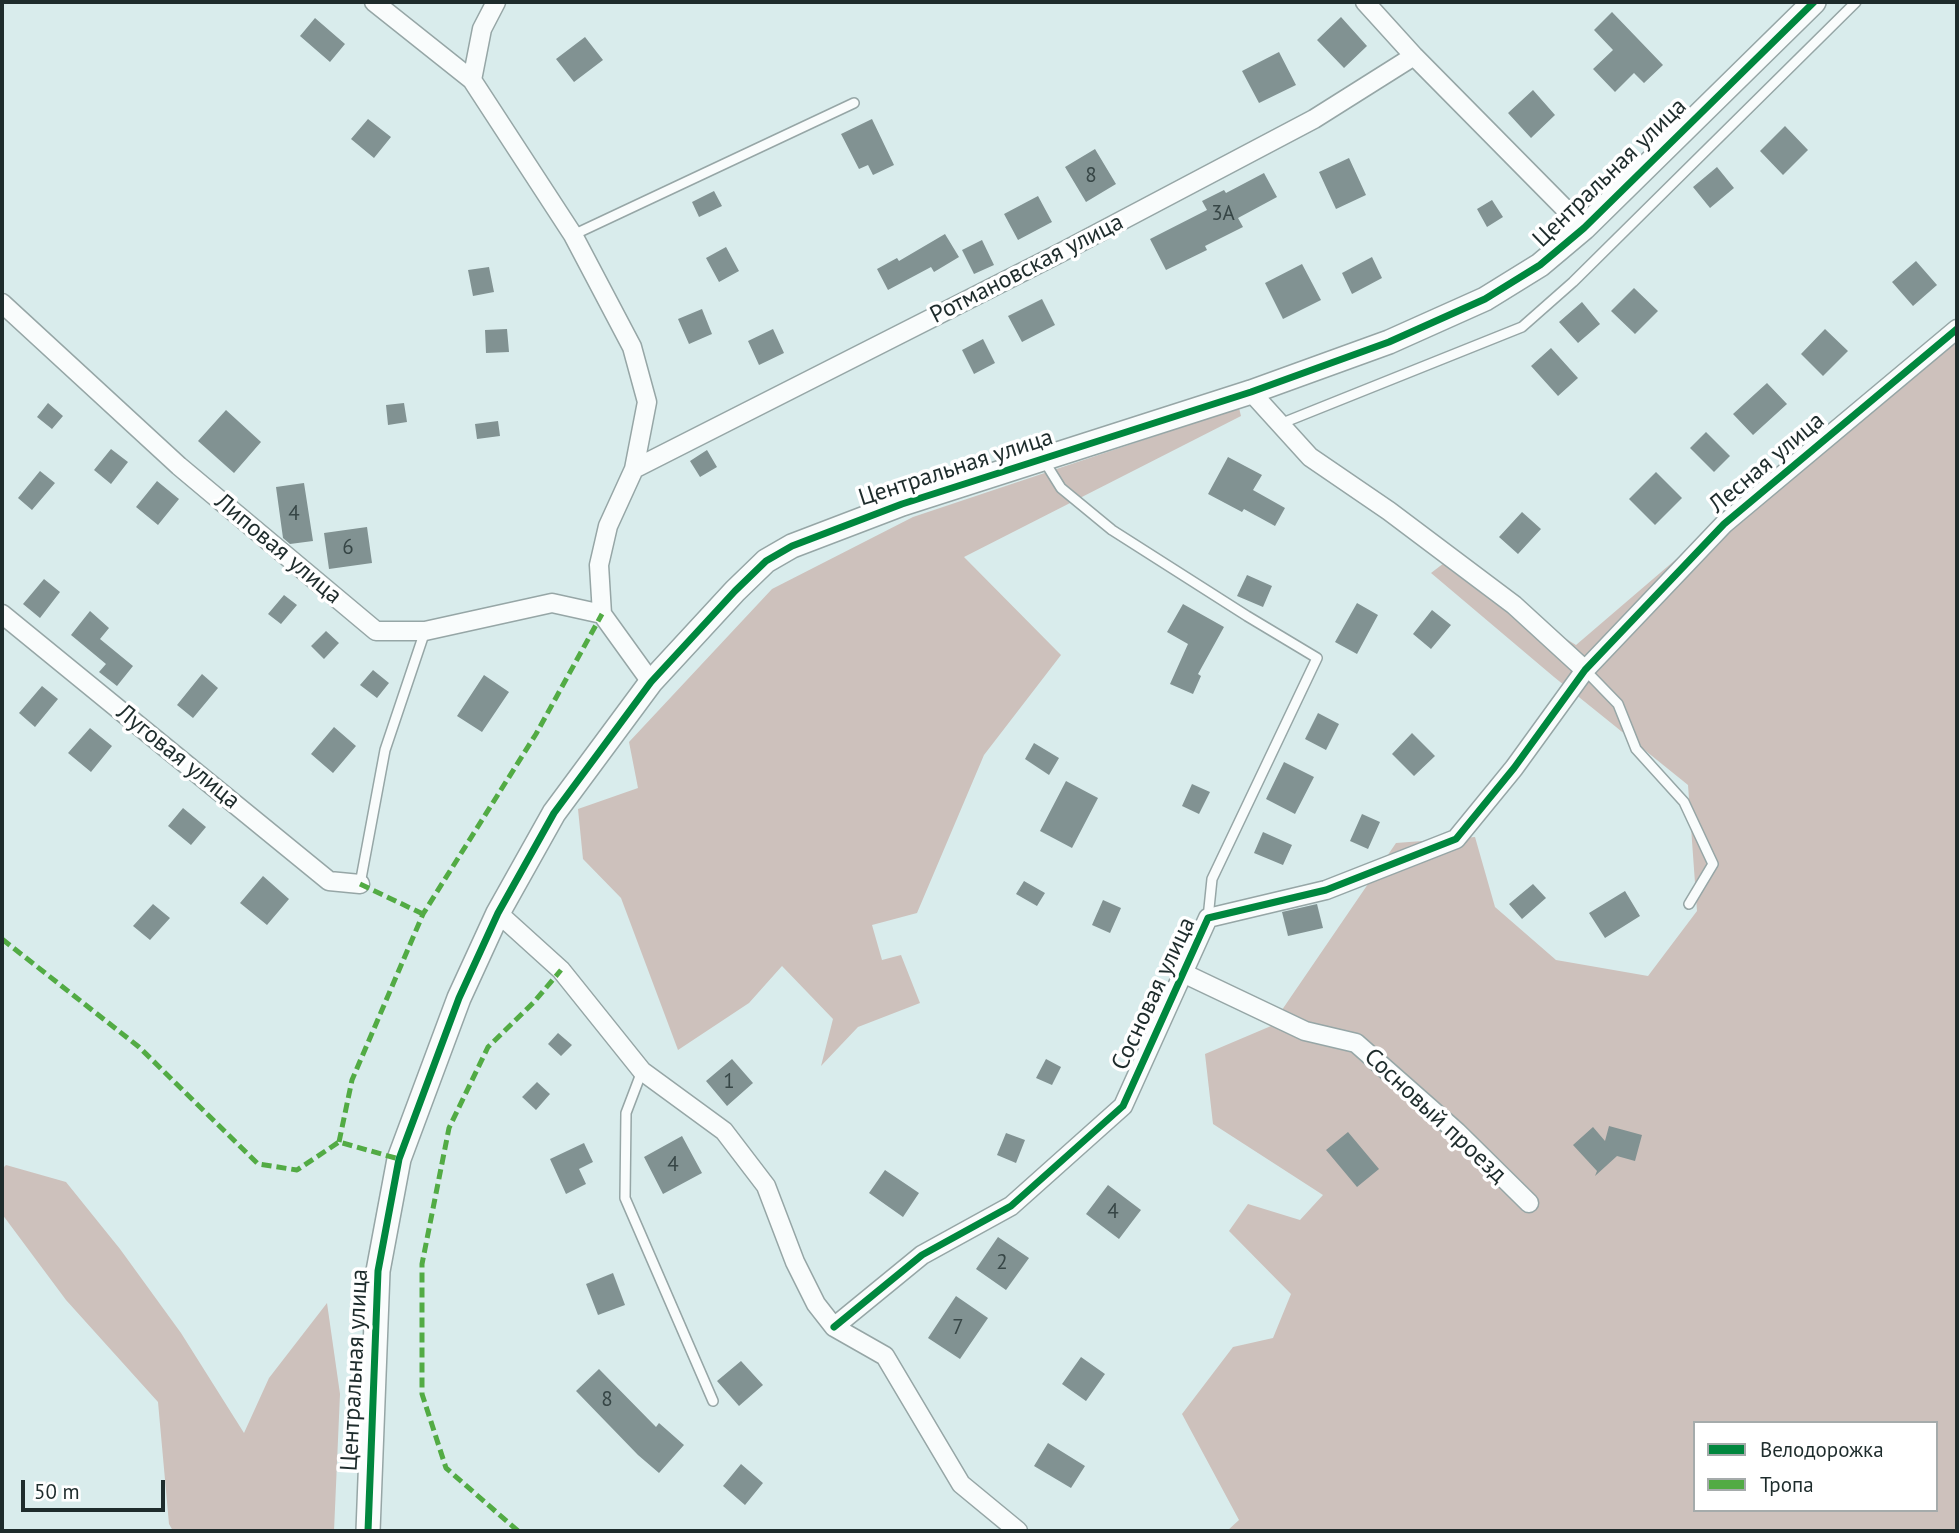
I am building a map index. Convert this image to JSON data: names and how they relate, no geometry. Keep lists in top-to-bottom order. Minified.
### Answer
{"streets":{"street":["Центральная улица","Ротмановская улица","Лесная улица","Липовая улица","Луговая улица","Сосновая улица","Сосновый проезд"]},"crossings":[["Лесная улица","Сосновая улица"],["Сосновая улица","Сосновый проезд"]],"house_numbers":["8","3А","4","6","1","4","4","2","7","8"],"legend":["Велодорожка","Тропа"],"scale_bar":"50 m"}
